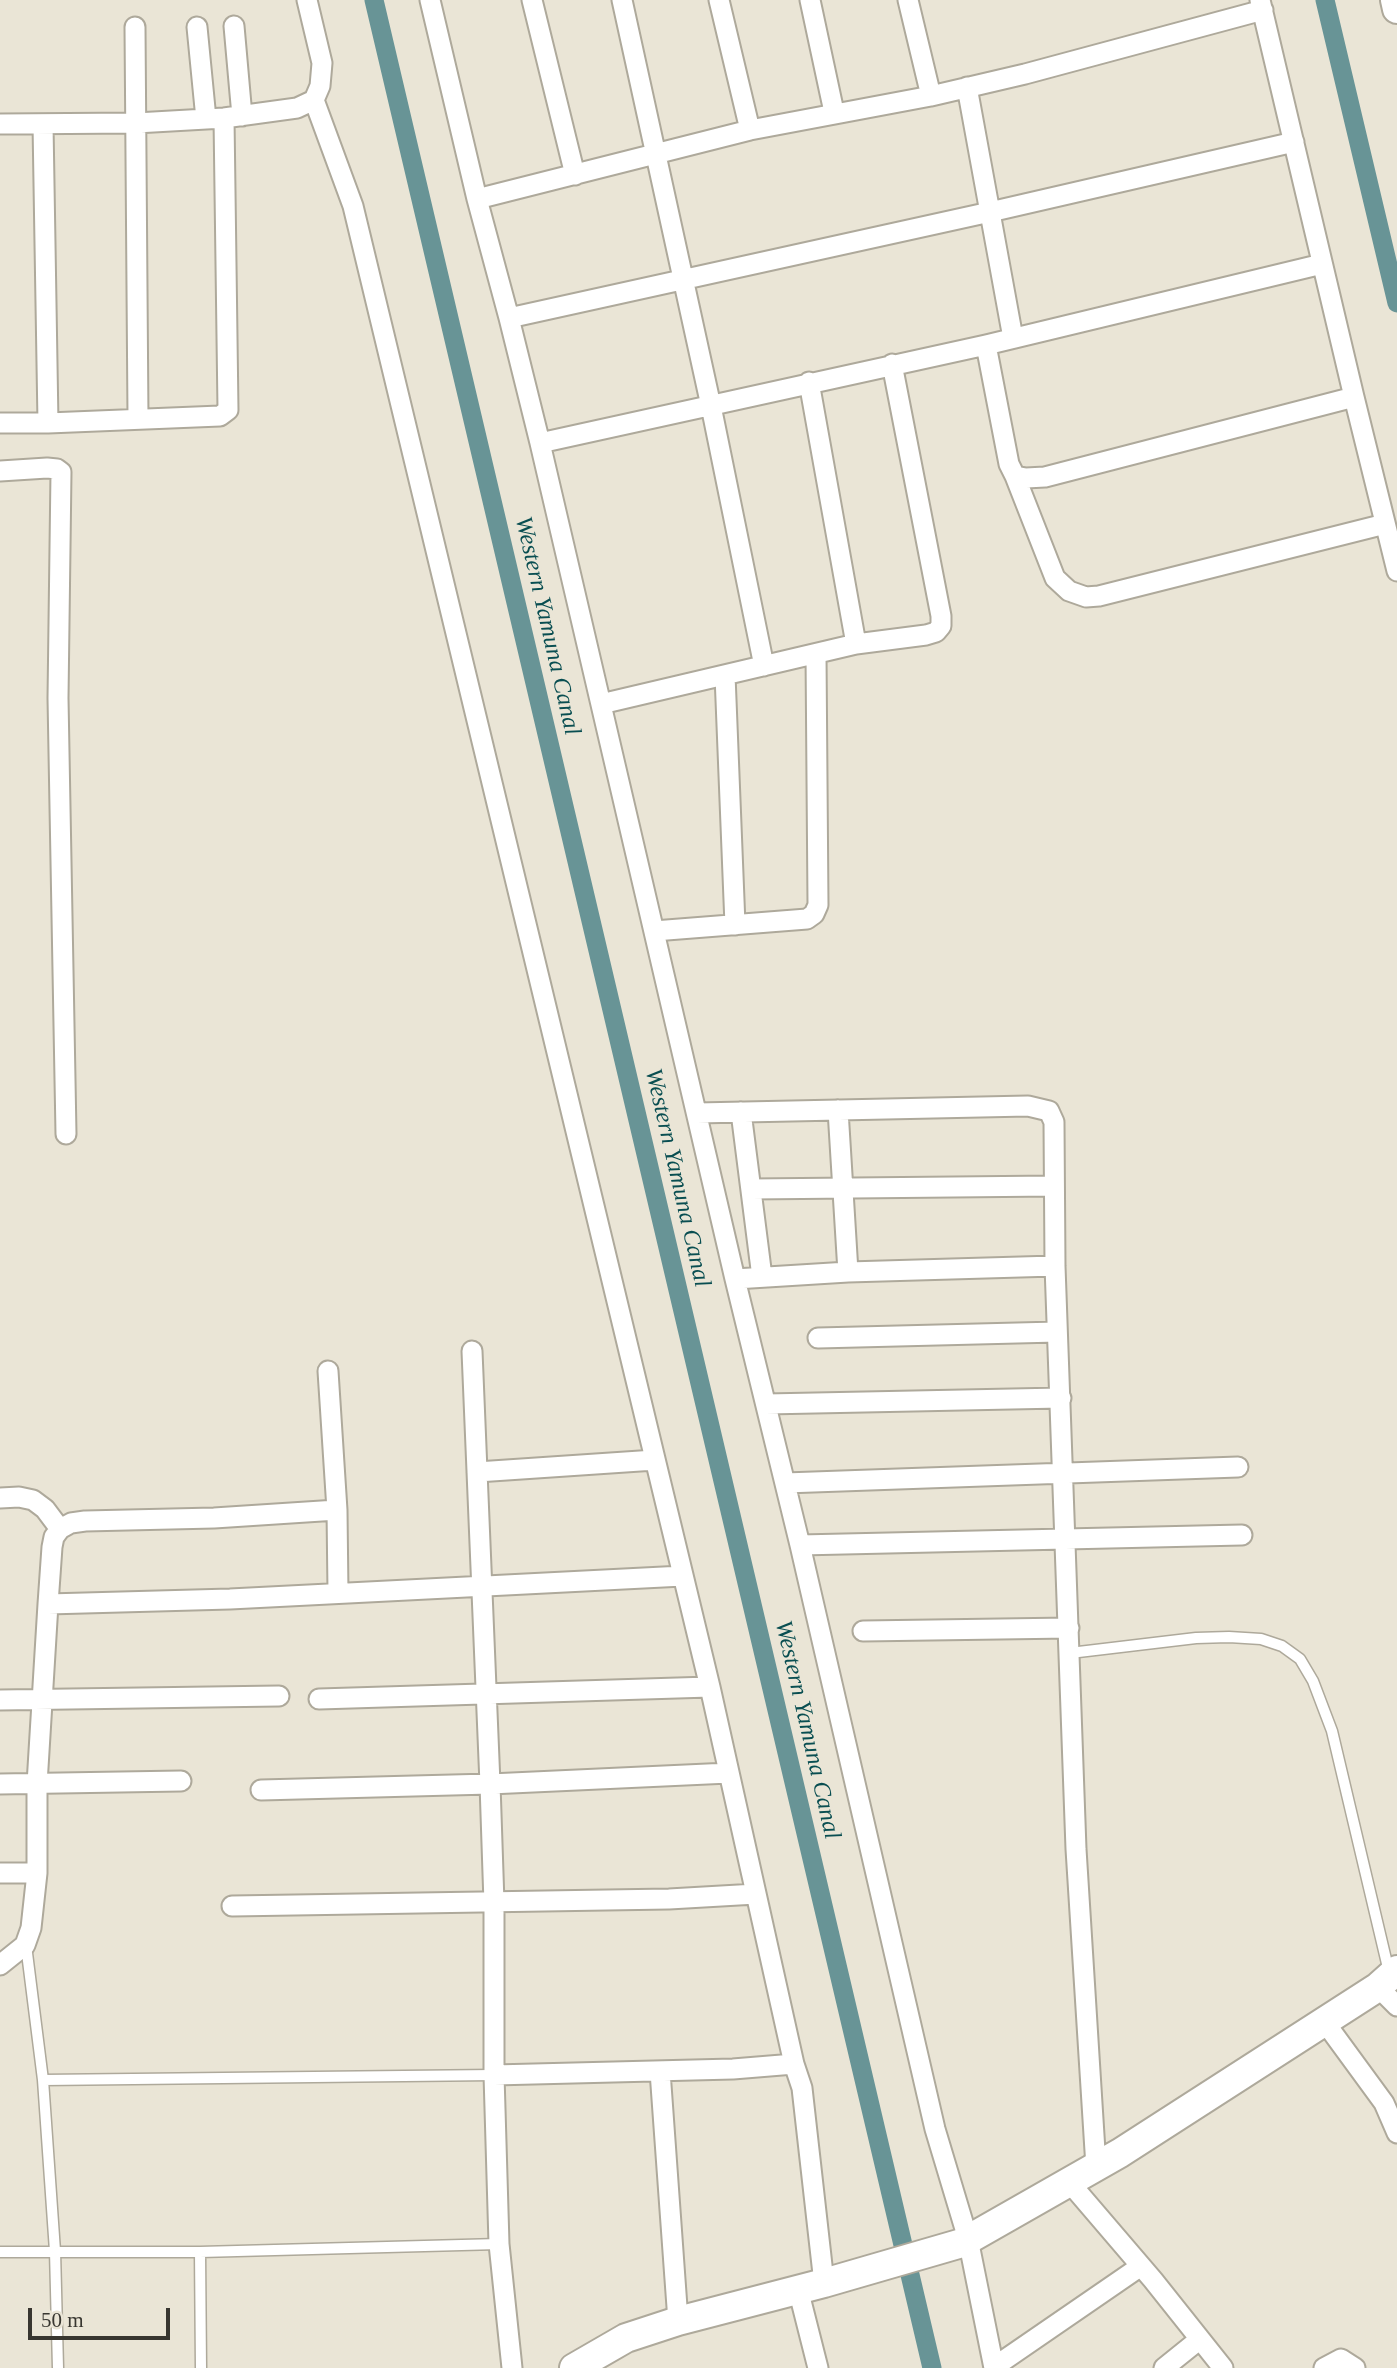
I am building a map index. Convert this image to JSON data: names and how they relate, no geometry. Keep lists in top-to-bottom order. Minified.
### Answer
{"water":["Western Yamuna Canal"],"scale_bar":"50 m"}
